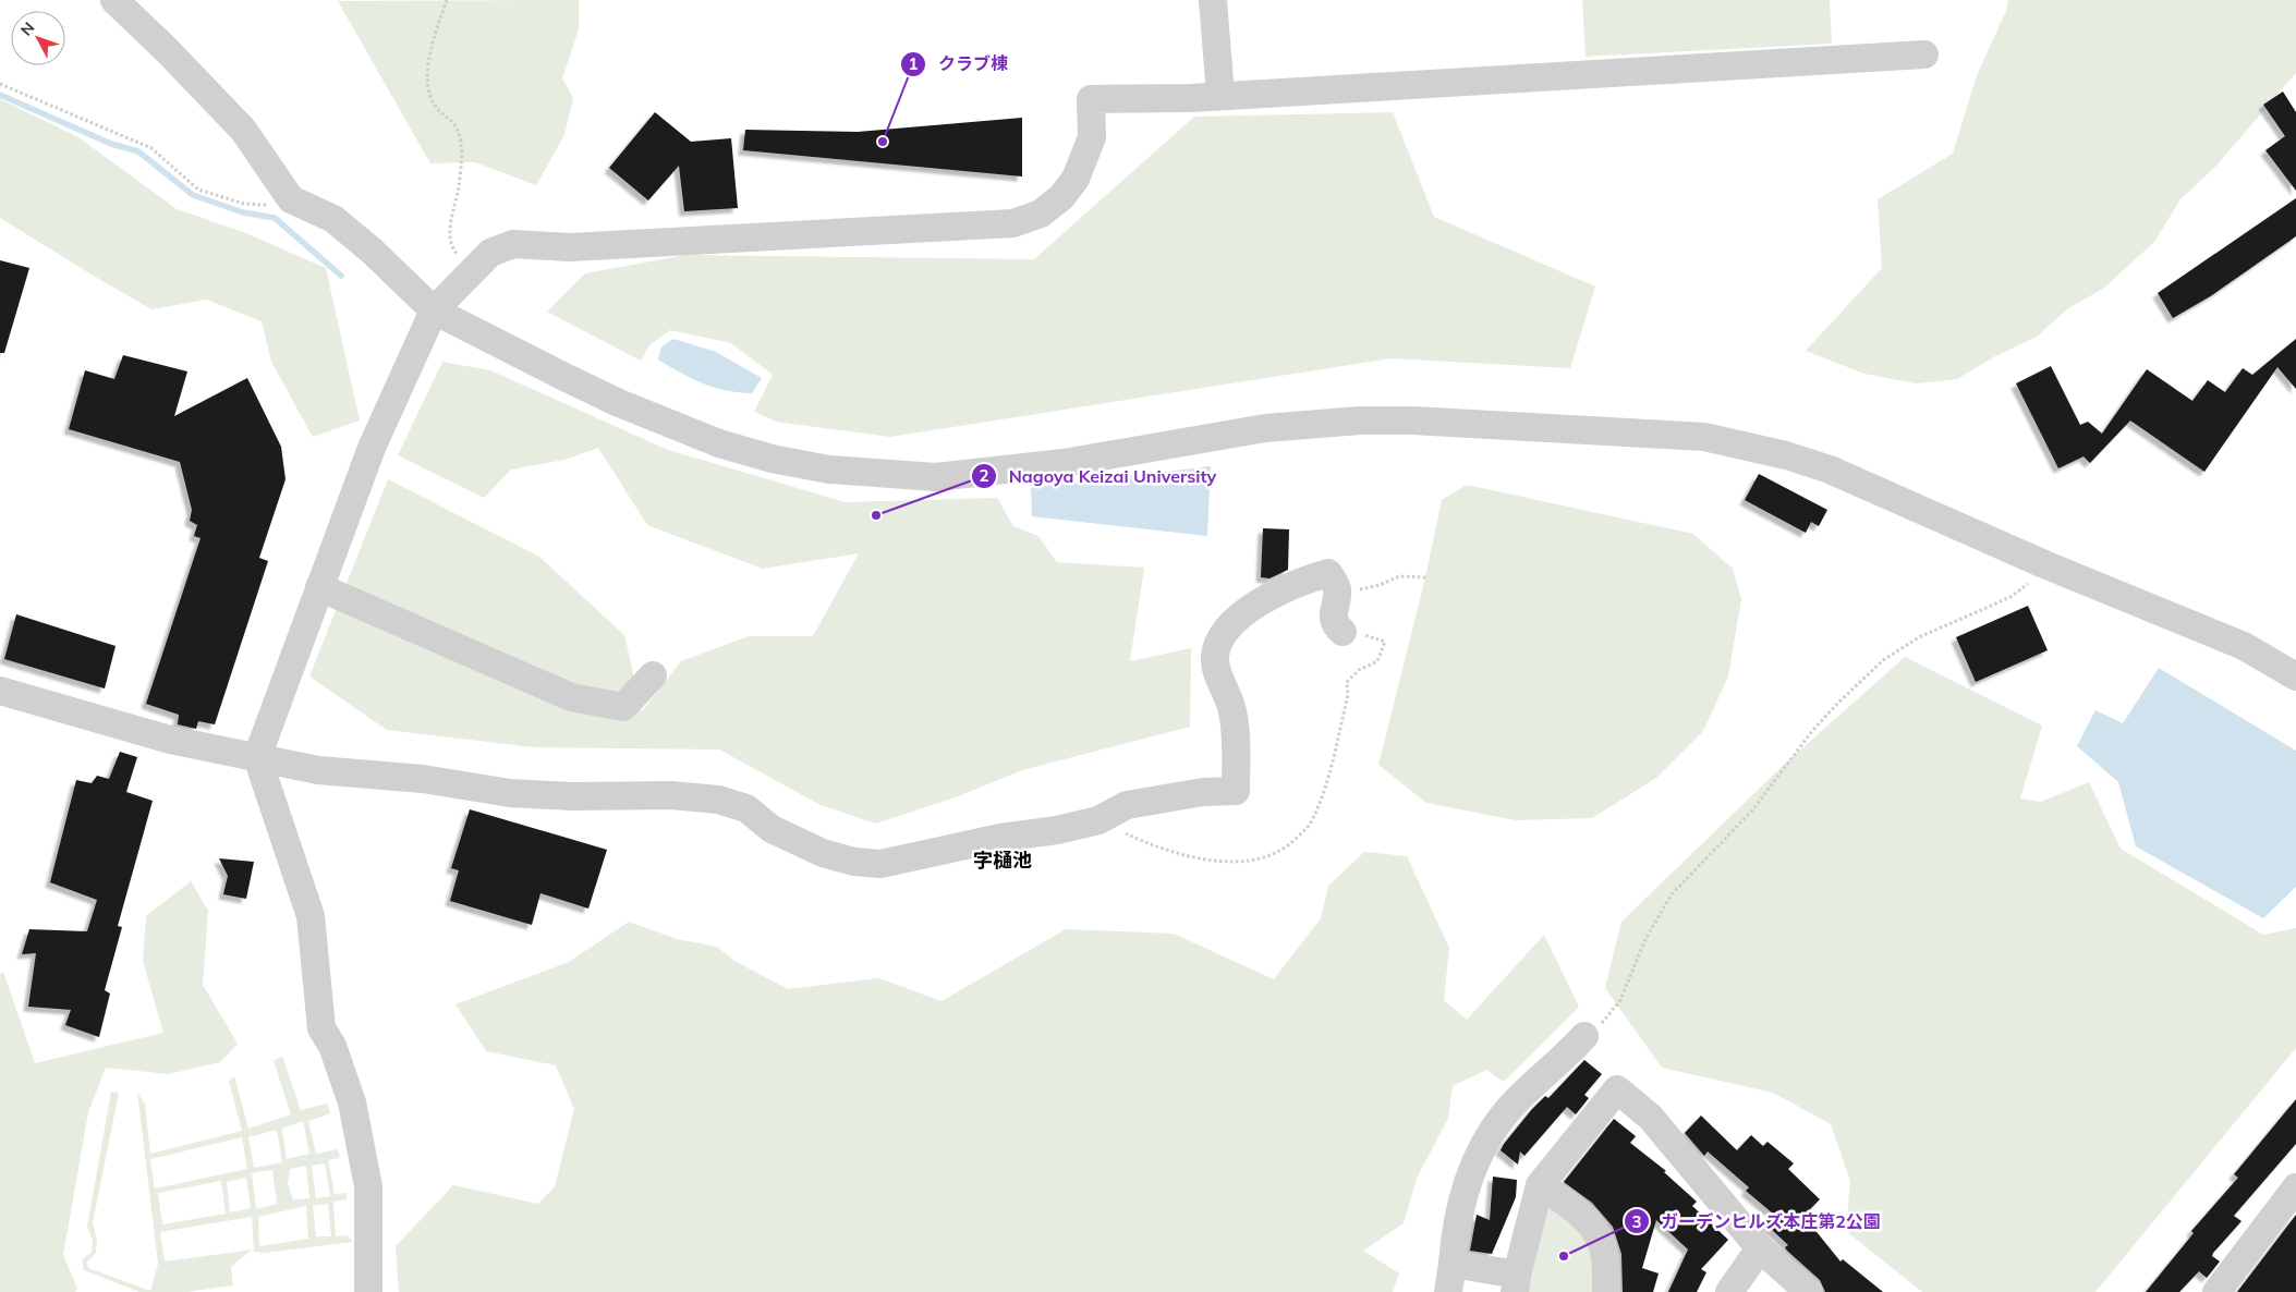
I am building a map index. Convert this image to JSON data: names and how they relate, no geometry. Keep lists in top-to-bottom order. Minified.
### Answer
{"districts":["字樋池"],"places":["クラブ棟","Nagoya Keizai University","ガーデンヒルズ本庄第2公園"],"north":"top left"}
